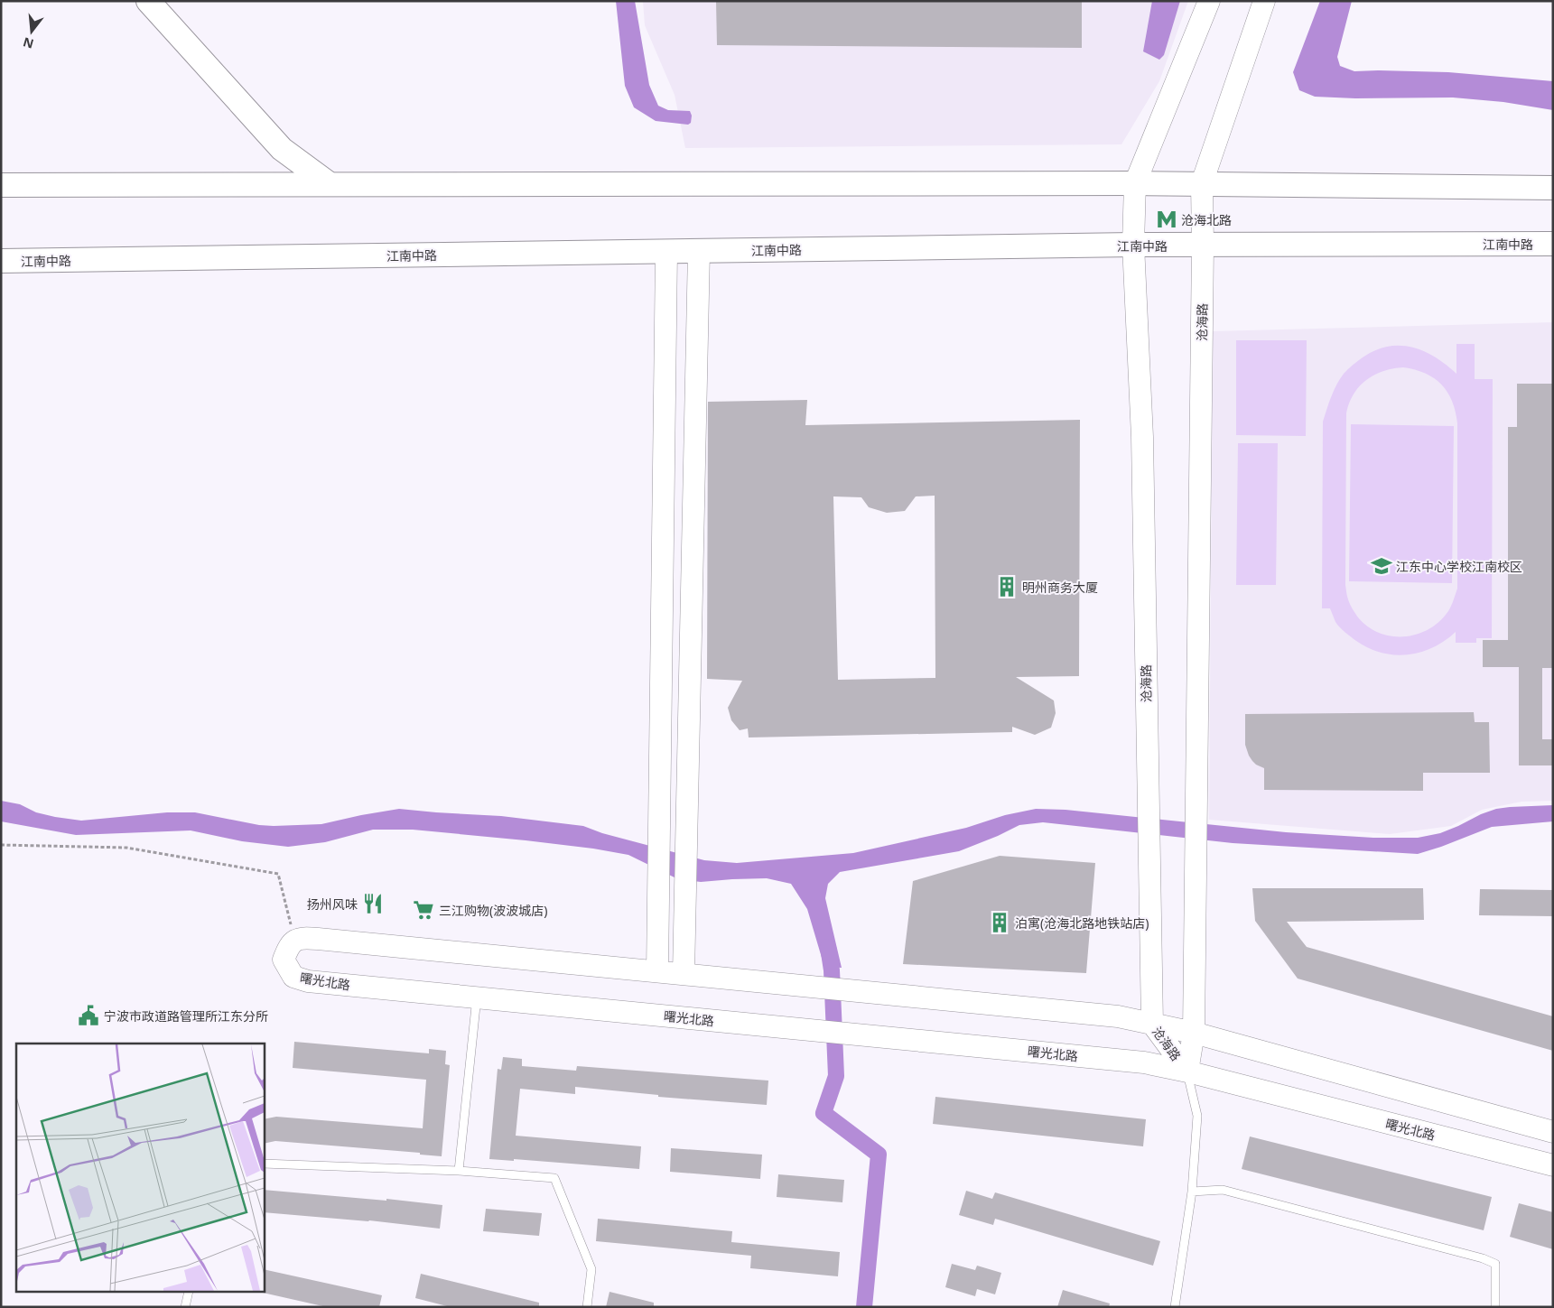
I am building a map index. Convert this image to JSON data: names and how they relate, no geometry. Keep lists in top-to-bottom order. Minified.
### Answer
{"streets":{"main road":["江南中路","沧海路","曙光北路"]},"crossings":[["江南中路","沧海路"],["沧海路","曙光北路"]],"places":{"metro station":["沧海北路"],"school or university":["江东中心学校江南校区"],"building":["明州商务大厦","泊寓(沧海北路地铁站店)"],"restaurant":["扬州风味"],"supermarket":["三江购物(波波城店)"],"public building":["宁波市政道路管理所江东分所"]},"north":"bottom"}
